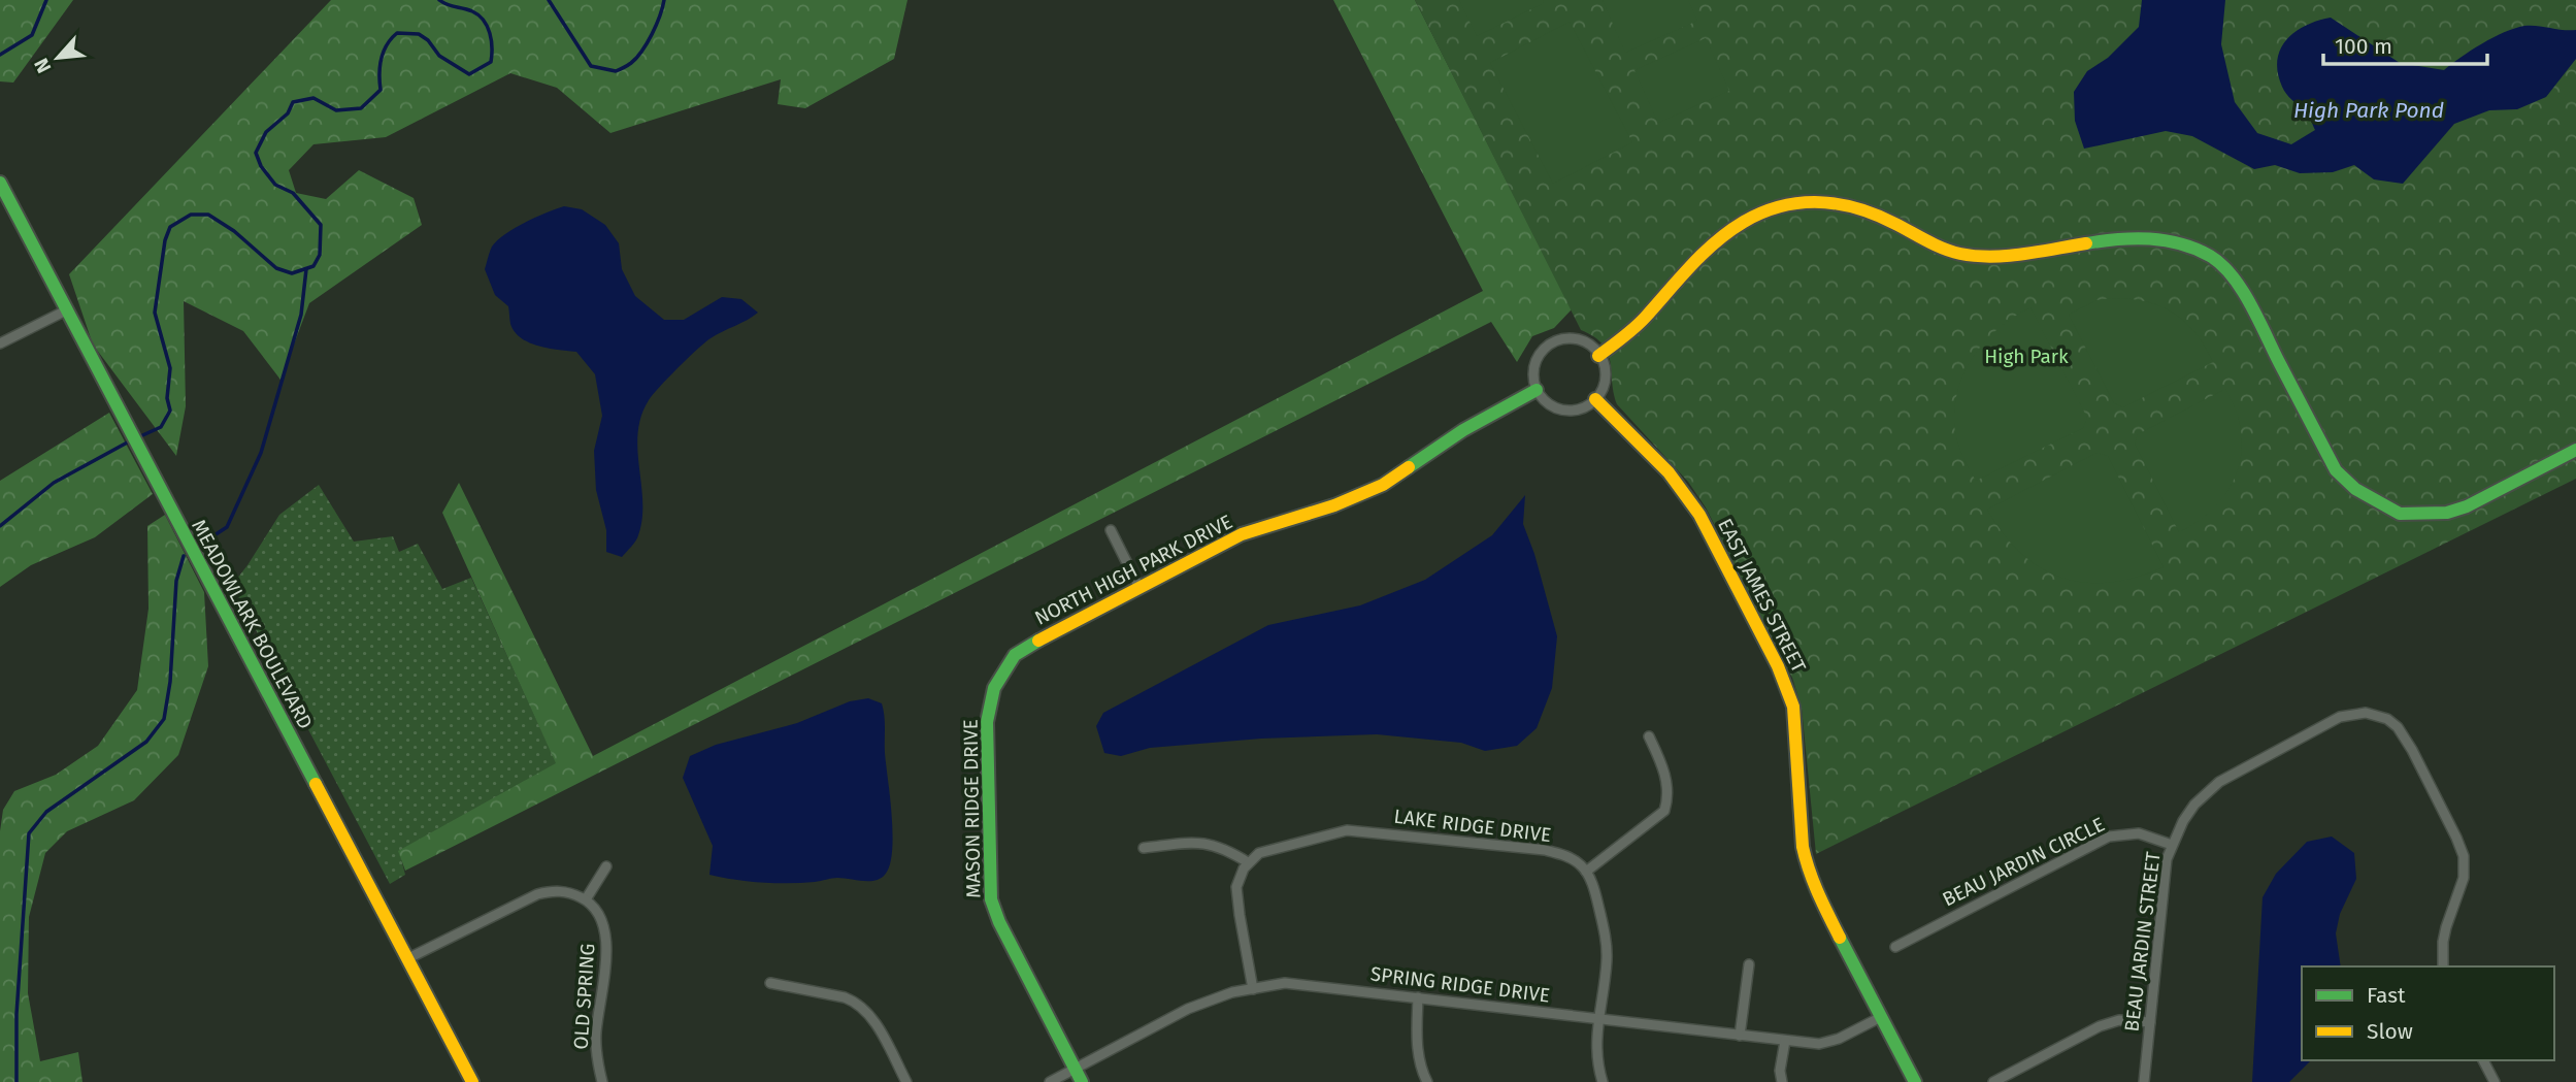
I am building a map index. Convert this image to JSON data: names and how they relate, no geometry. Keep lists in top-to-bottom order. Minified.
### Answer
{"streets":{"street":["NORTH HIGH PARK DRIVE","EAST JAMES STREET","MEADOWLARK BOULEVARD","MASON RIDGE DRIVE","LAKE RIDGE DRIVE","BEAU JARDIN CIRCLE","BEAU JARDIN STREET","SPRING RIDGE DRIVE","OLD SPRING"]},"crossings":[["NORTH HIGH PARK DRIVE","EAST JAMES STREET"],["NORTH HIGH PARK DRIVE","MASON RIDGE DRIVE"],["EAST JAMES STREET","SPRING RIDGE DRIVE"],["MASON RIDGE DRIVE","SPRING RIDGE DRIVE"],["BEAU JARDIN CIRCLE","BEAU JARDIN STREET"]],"water":["High Park Pond"],"parks":["High Park"],"legend":["Fast","Slow"],"scale_bar":"100 m","north":"bottom left"}
